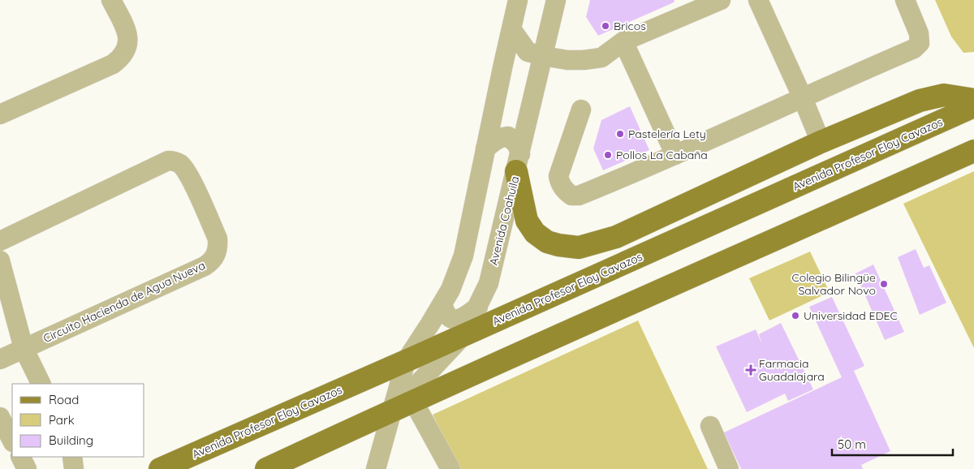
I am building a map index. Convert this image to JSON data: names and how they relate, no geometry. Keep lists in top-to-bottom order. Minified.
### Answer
{"streets":{"main road":["Avenida Profesor Eloy Cavazos"],"street":["Avenida Coahuila","Circuito Hacienda de Agua Nueva"]},"crossings":[["Avenida Profesor Eloy Cavazos","Avenida Coahuila"]],"places":{"other":["Bricos","Pastelería Lety","Pollos La Cabaña","Colegio Bilingüe Salvador Novo","Universidad EDEC"],"health":["Farmacia Guadalajara"]},"legend":["Road","Park","Building"],"scale_bar":"50 m"}
